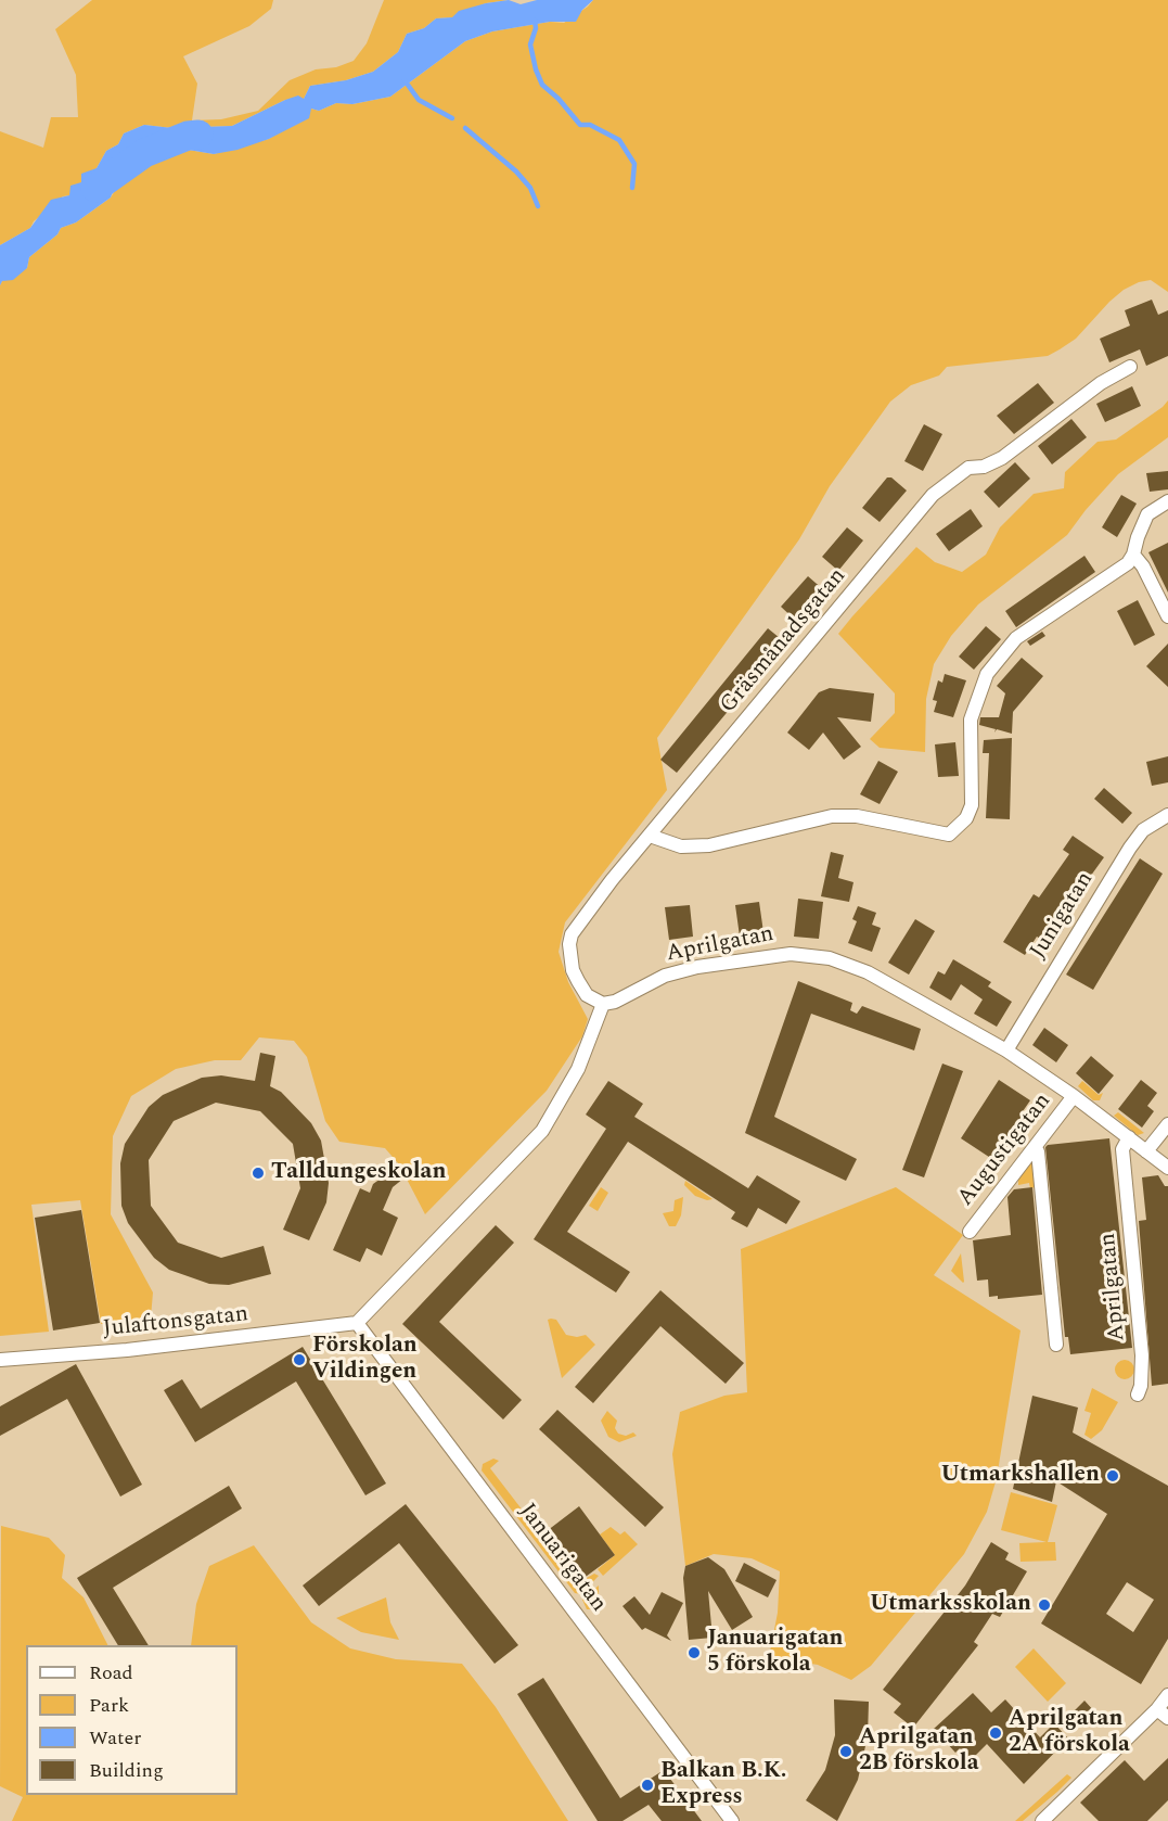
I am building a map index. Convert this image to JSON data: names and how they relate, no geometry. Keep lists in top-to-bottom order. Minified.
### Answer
{"streets":{"street":["Gräsmånadsgatan","Junigatan","Aprilgatan","Augustigatan","Julaftonsgatan","Januarigatan"]},"crossings":[["Gräsmånadsgatan","Aprilgatan"],["Junigatan","Aprilgatan"],["Aprilgatan","Augustigatan"],["Julaftonsgatan","Januarigatan"]],"places":["Talldungeskolan","Förskolan Vildingen","Utmarkshallen","Utmarksskolan","Januarigatan 5 förskola","Aprilgatan 2A förskola","Aprilgatan 2B förskola","Balkan B.K. Express"],"legend":["Road","Park","Water","Building"]}
